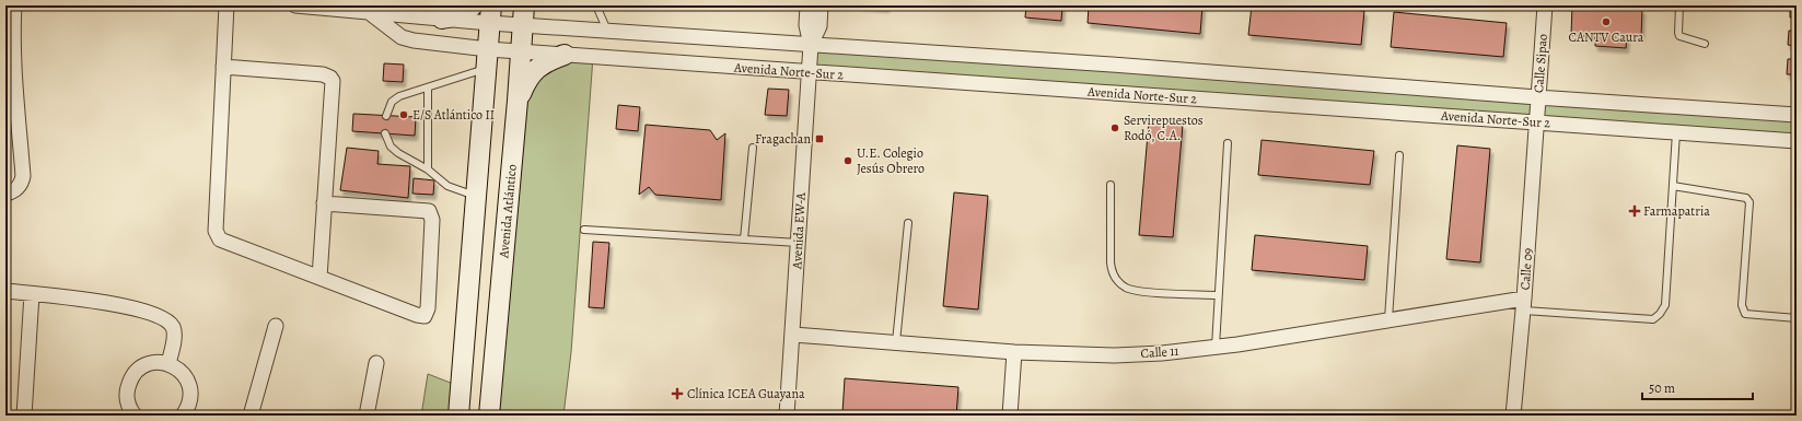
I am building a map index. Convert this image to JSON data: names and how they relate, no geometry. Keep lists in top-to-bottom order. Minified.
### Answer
{"streets":{"main road":["Avenida Atlántico"],"street":["Calle Sipao","Avenida Norte-Sur 2","Avenida EW-A","Calle 09","Calle 11"]},"crossings":[["Calle Sipao","Avenida Norte-Sur 2"],["Calle Sipao","Calle 09"],["Avenida Norte-Sur 2","Avenida Atlántico"],["Avenida Norte-Sur 2","Avenida EW-A"],["Avenida Norte-Sur 2","Calle 09"],["Avenida EW-A","Calle 11"],["Calle 09","Calle 11"]],"places":{"other":["CANTV Caura","E/S Atlántico II","Servirepuestos Rodó, C.A.","U.E. Colegio Jesús Obrero"],"transit":["Fragachan"],"health":["Farmapatria","Clínica ICEA Guayana"]},"scale_bar":"50 m"}
